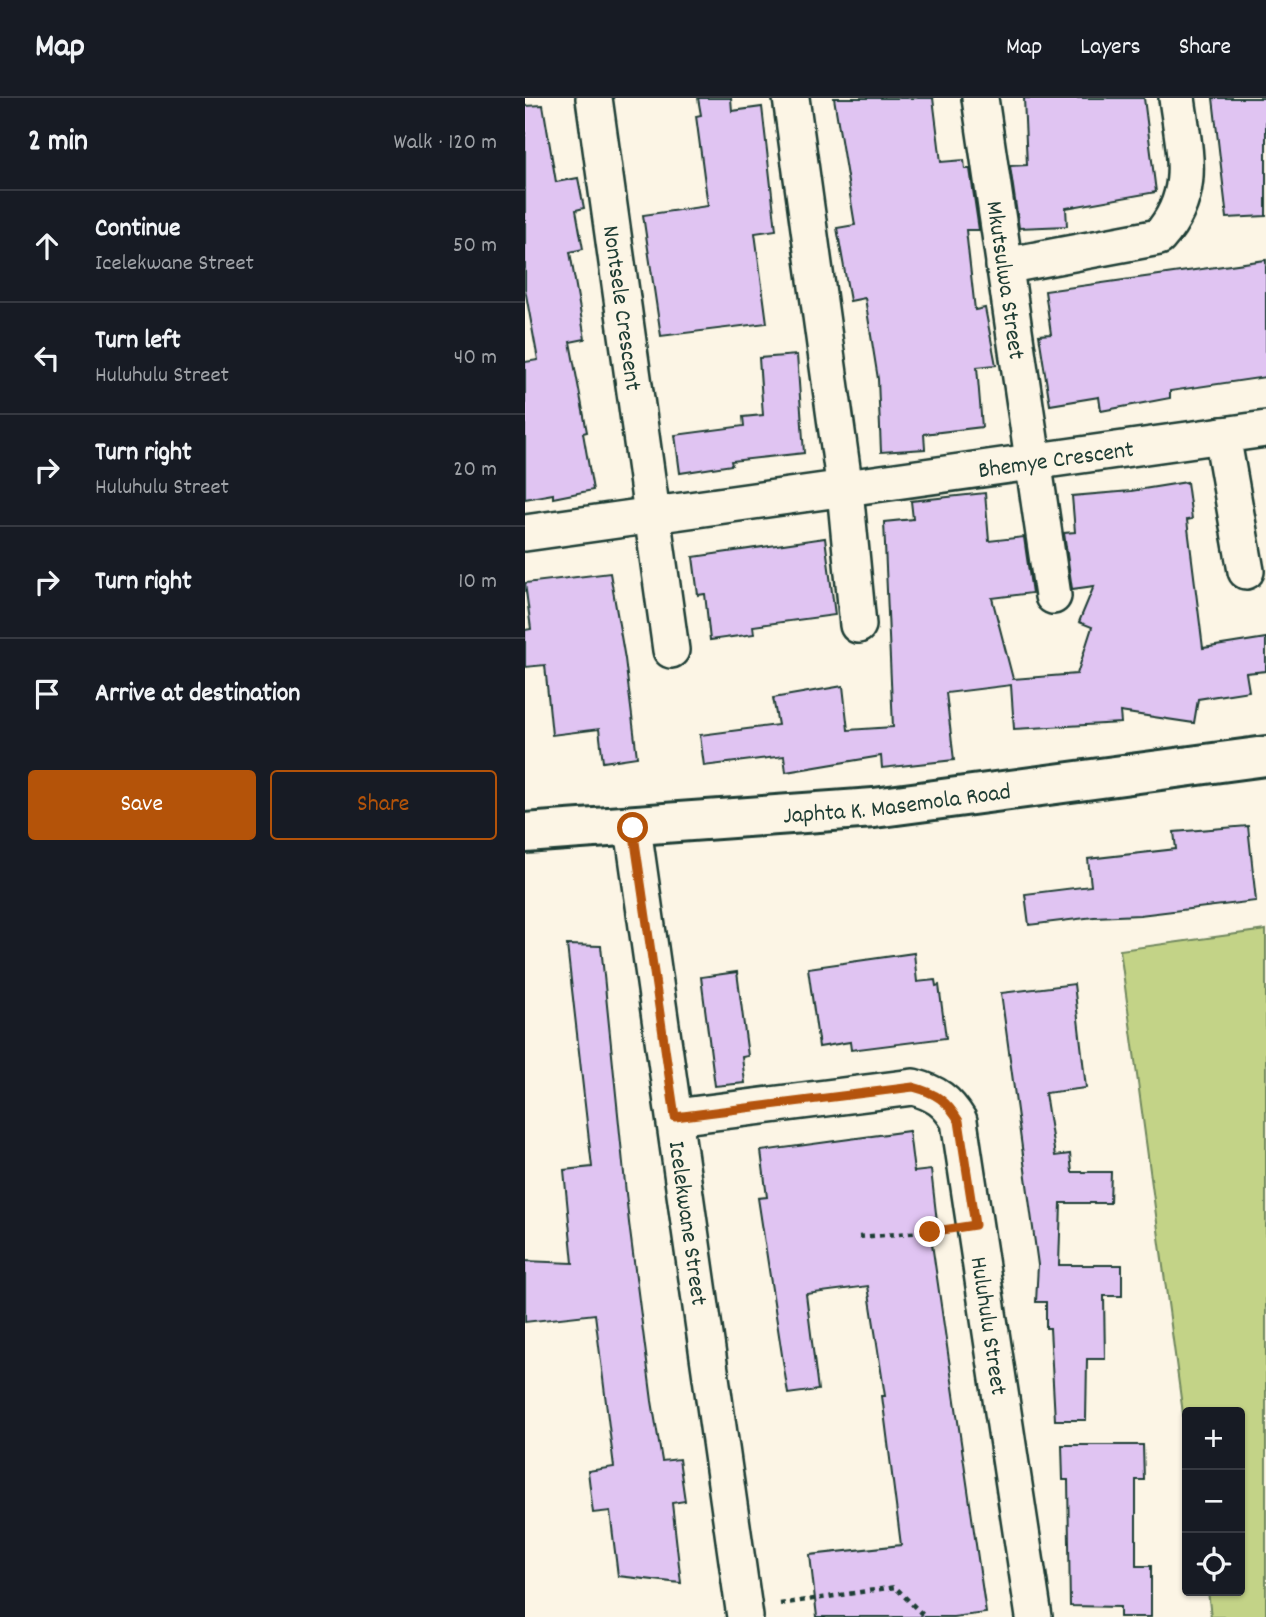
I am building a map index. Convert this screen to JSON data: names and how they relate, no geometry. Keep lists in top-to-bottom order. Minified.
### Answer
{"streets":{"main road":["Japhta K. Masemola Road"],"street":["Mkutsulwa Street","Nontsele Crescent","Bhemye Crescent","Icelekwane Street","Huluhulu Street"]},"crossings":[["Mkutsulwa Street","Bhemye Crescent"],["Nontsele Crescent","Bhemye Crescent"],["Japhta K. Masemola Road","Icelekwane Street"],["Icelekwane Street","Huluhulu Street"]],"page":{"header":"Map","nav":["Map","Layers","Share"],"heading":["2 min","Walk · 120 m"],"list":[["Continue","Icelekwane Street","50 m"],["Turn left","Huluhulu Street","40 m"],["Turn right","Huluhulu Street","20 m"],["Turn right","10 m"],"Arrive at destination"],"buttons":["Save","Share"],"map_buttons":["+","−"]}}
